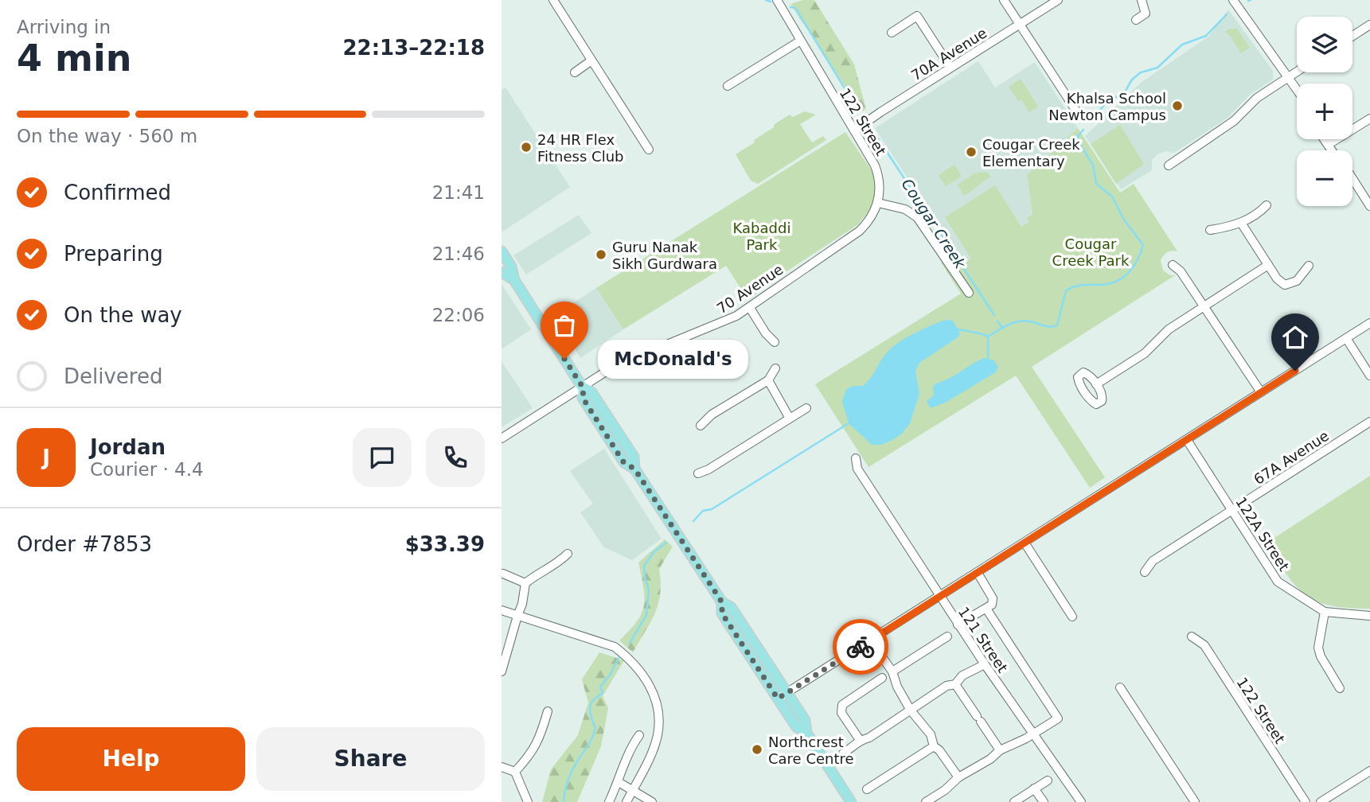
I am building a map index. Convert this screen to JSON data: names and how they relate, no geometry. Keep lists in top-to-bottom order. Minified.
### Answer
{"streets":{"street":["70A Avenue","122 Street","70 Avenue","67A Avenue","122A Street","121 Street"]},"crossings":[["70A Avenue","122 Street"],["122 Street","70 Avenue"],["67A Avenue","122A Street"]],"water":["Cougar Creek"],"parks":["Kabaddi Park","Cougar Creek Park"],"places":["Khalsa School Newton Campus","24 HR Flex Fitness Club","Cougar Creek Elementary","Guru Nanak Sikh Gurdwara","McDonald's","Northcrest Care Centre"],"page":{"heading":["4 min","Arriving in","22:13–22:18"],"panel":["Jordan","Courier · 4.4","Order #7853","$33.39"],"map_buttons":["+","−"],"bar":"On the way · 560 m","list":[["Confirmed","21:41"],["Preparing","21:46"],["On the way","22:06"],"Delivered"],"bubble":"McDonald's","round":"J","buttons":["Help","Share"]}}
